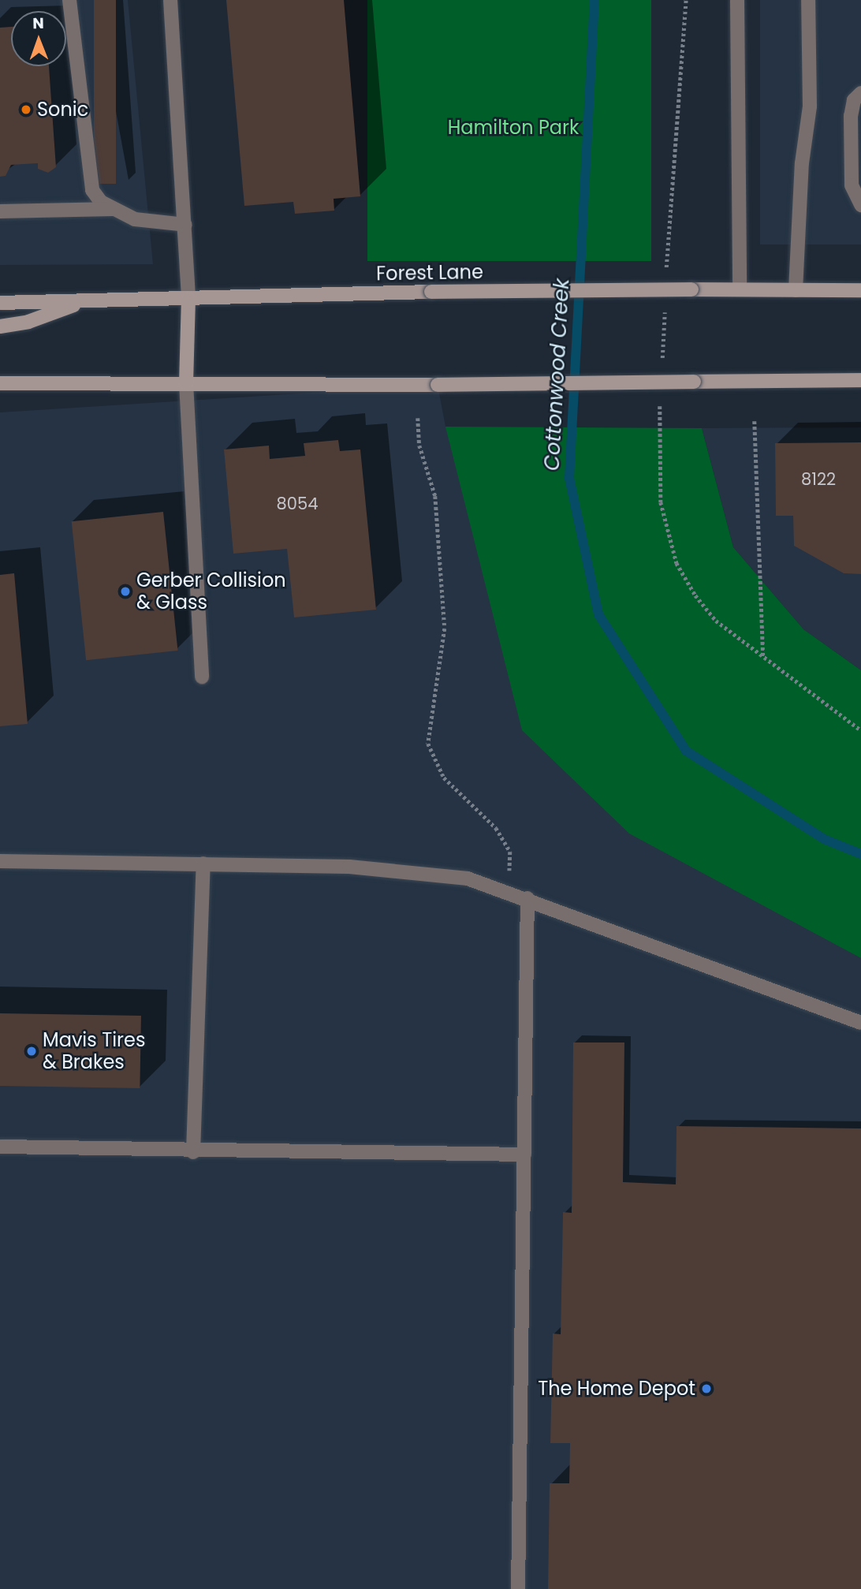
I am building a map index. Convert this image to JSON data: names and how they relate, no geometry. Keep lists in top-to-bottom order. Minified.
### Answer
{"streets":{"main road":["Forest Lane"]},"water":["Cottonwood Creek"],"parks":["Hamilton Park"],"places":["Sonic","Gerber Collision & Glass","Mavis Tires & Brakes","The Home Depot"],"house_numbers":["8122","8054"],"north":"top"}
